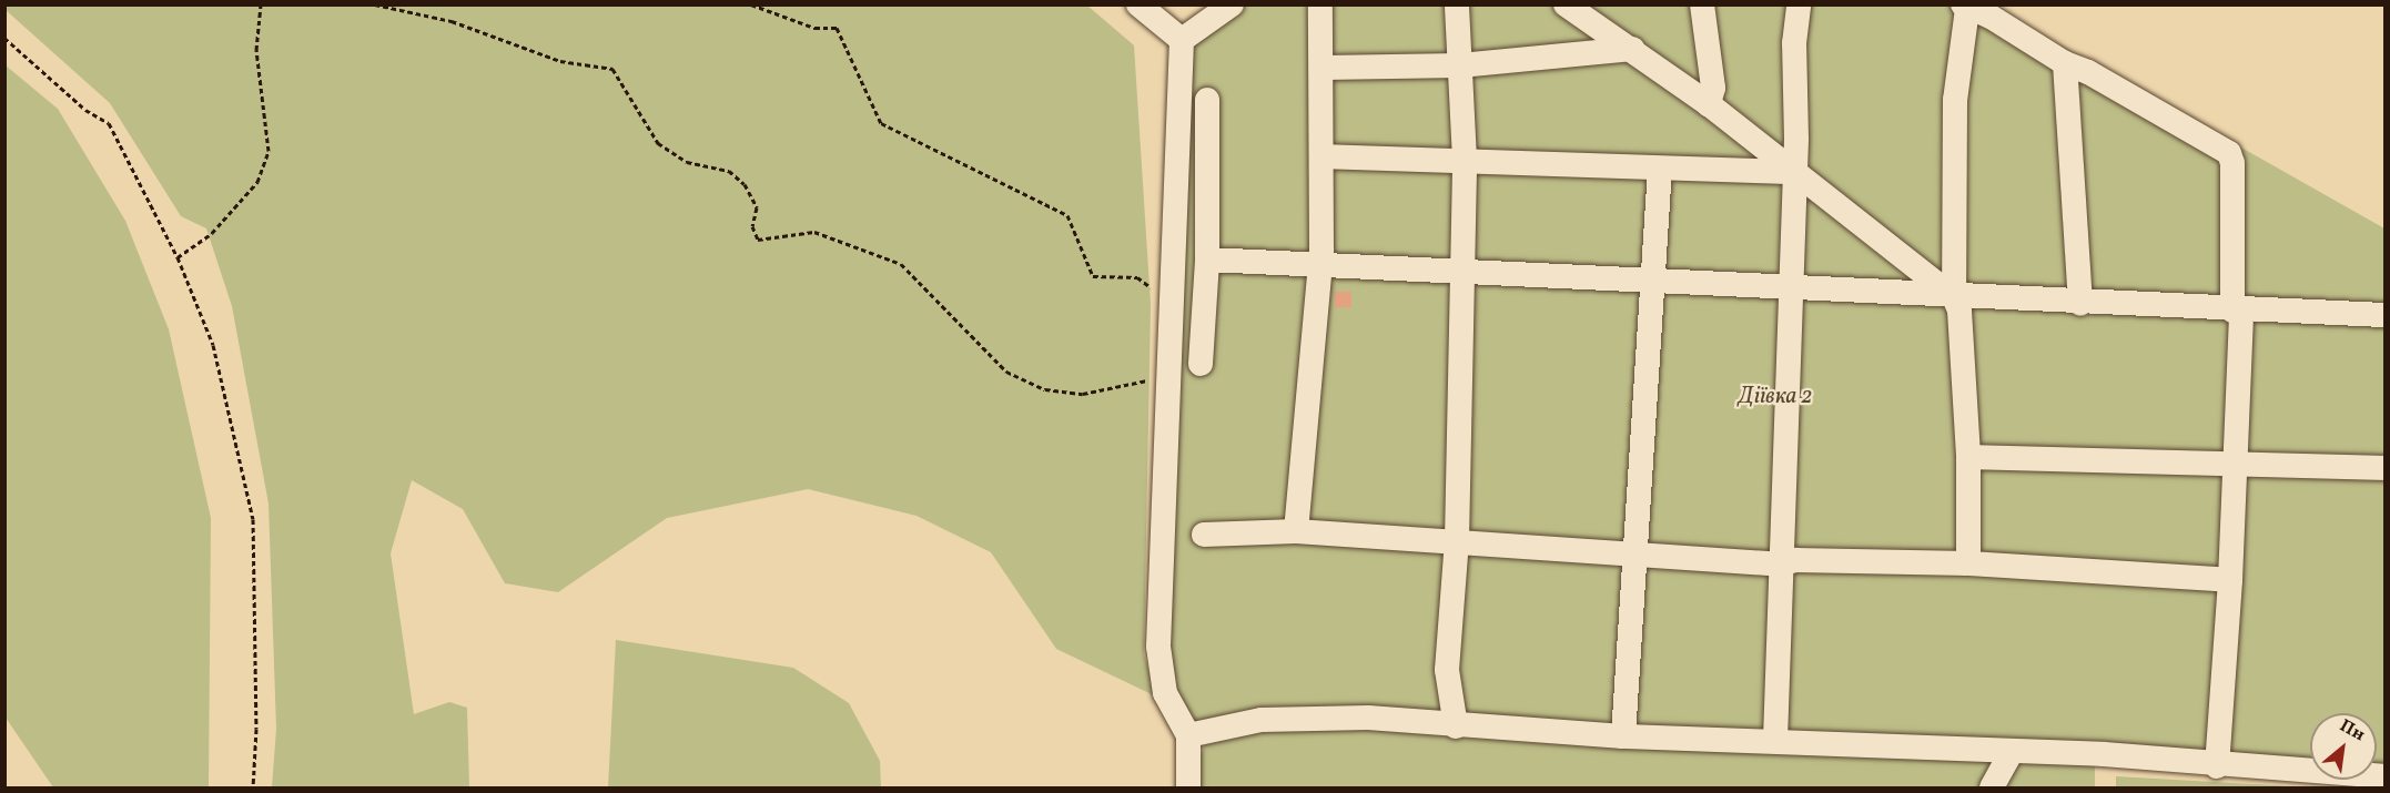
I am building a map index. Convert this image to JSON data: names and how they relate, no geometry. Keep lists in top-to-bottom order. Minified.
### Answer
{"parks":["Діївка 2"],"north":"top right"}
